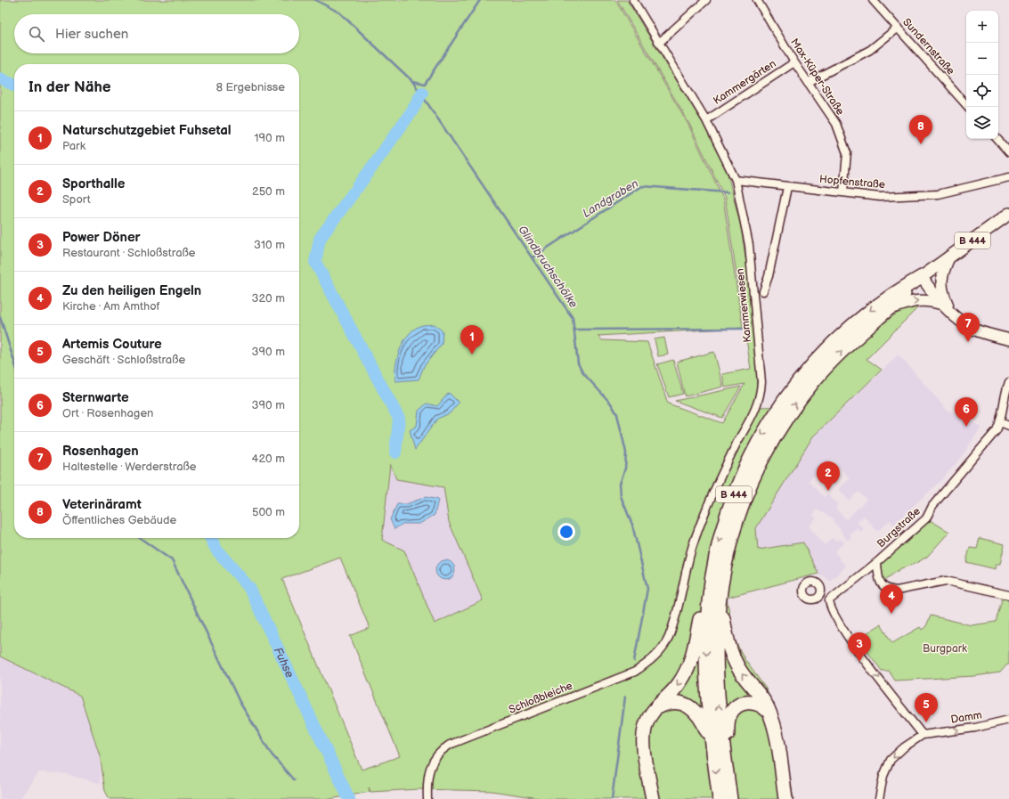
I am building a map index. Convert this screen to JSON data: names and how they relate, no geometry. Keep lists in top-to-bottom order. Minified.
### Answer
{"streets":{"highway":["B 444"],"street":["Sundernstraße","Max-Küper-Straße","Kammergärten","Hopfenstraße","Kammerwiesen","Burgstraße","Schloßbleiche","Damm"]},"crossings":[["Max-Küper-Straße","Kammergärten"],["Max-Küper-Straße","Hopfenstraße"],["Kammergärten","Kammerwiesen"],["Hopfenstraße","Kammerwiesen"],["Kammerwiesen","Schloßbleiche"]],"water":["Landgraben","Glindbruchschölke","Fuhse"],"parks":["Burgpark"],"page":{"map_buttons":["+","−"],"search":"Hier suchen","heading":["In der Nähe","8 Ergebnisse"],"list":[{"mark":"1","name":"Naturschutzgebiet Fuhsetal","note":"Park","value":"190 m"},{"mark":"2","name":"Sporthalle","note":"Sport","value":"250 m"},{"mark":"3","name":"Power Döner","note":"Restaurant · Schloßstraße","value":"310 m"},{"mark":"4","name":"Zu den heiligen Engeln","note":"Kirche · Am Amthof","value":"320 m"},{"mark":"5","name":"Artemis Couture","note":"Geschäft · Schloßstraße","value":"390 m"},{"mark":"6","name":"Sternwarte","note":"Ort · Rosenhagen","value":"390 m"},{"mark":"7","name":"Rosenhagen","note":"Haltestelle · Werderstraße","value":"420 m"},{"mark":"8","name":"Veterinäramt","note":"Öffentliches Gebäude","value":"500 m"}],"pins":["8","7","1","6","2","4","3","5"]}}
